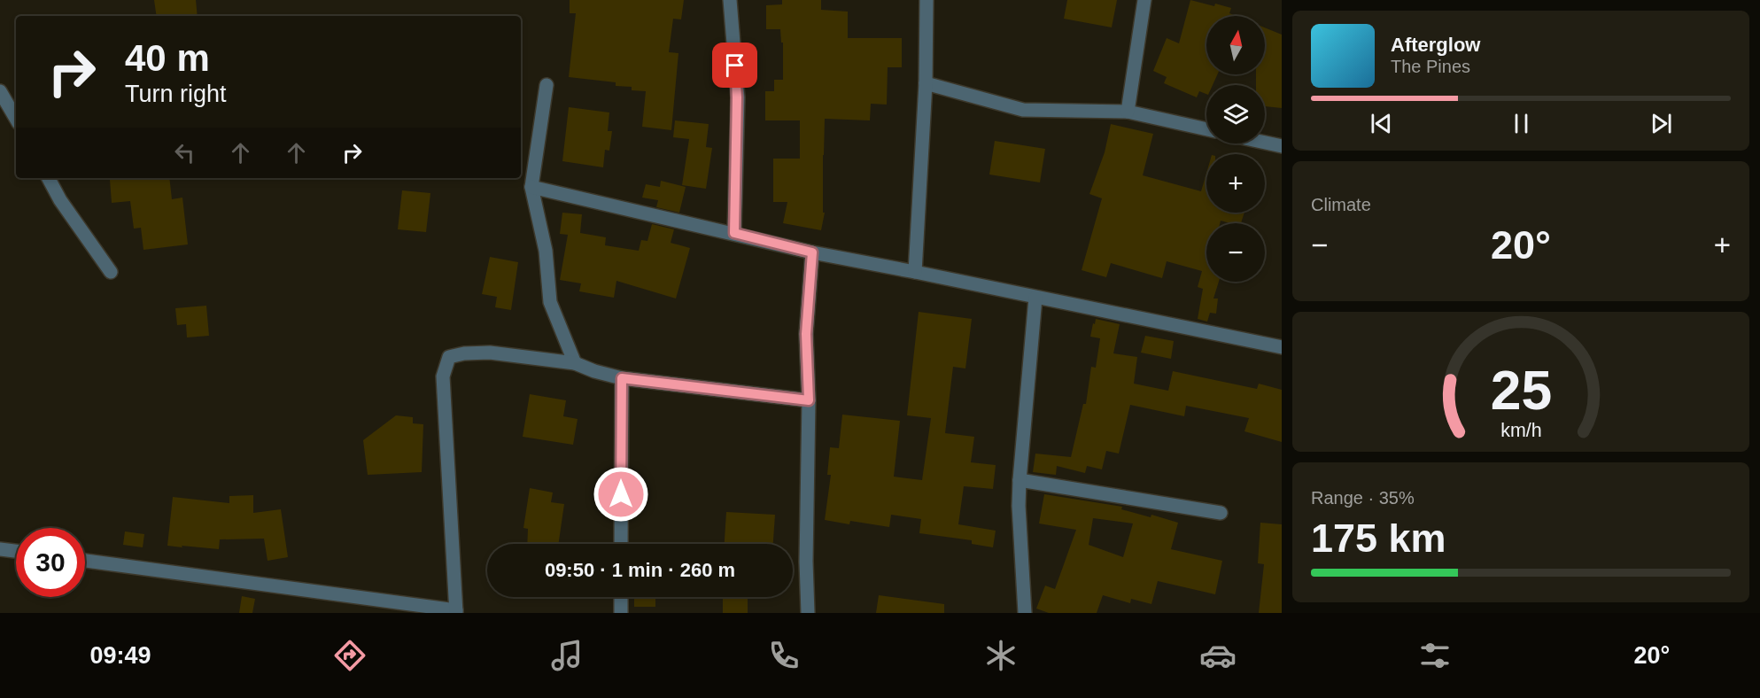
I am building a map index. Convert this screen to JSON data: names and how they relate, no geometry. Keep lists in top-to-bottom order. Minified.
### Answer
{"north":"top","page":{"map_buttons":["+","−"],"turn":["40 m","Turn right"],"song":["Afterglow","The Pines"],"tile":["Climate",["Range · 35%","175 km"]],"heat":["−","20°","+"],"limit":"30","trip":"09:50 · 1 min · 260 m","tabs":["09:49","20°"],"gauge":["25","km/h"]}}
